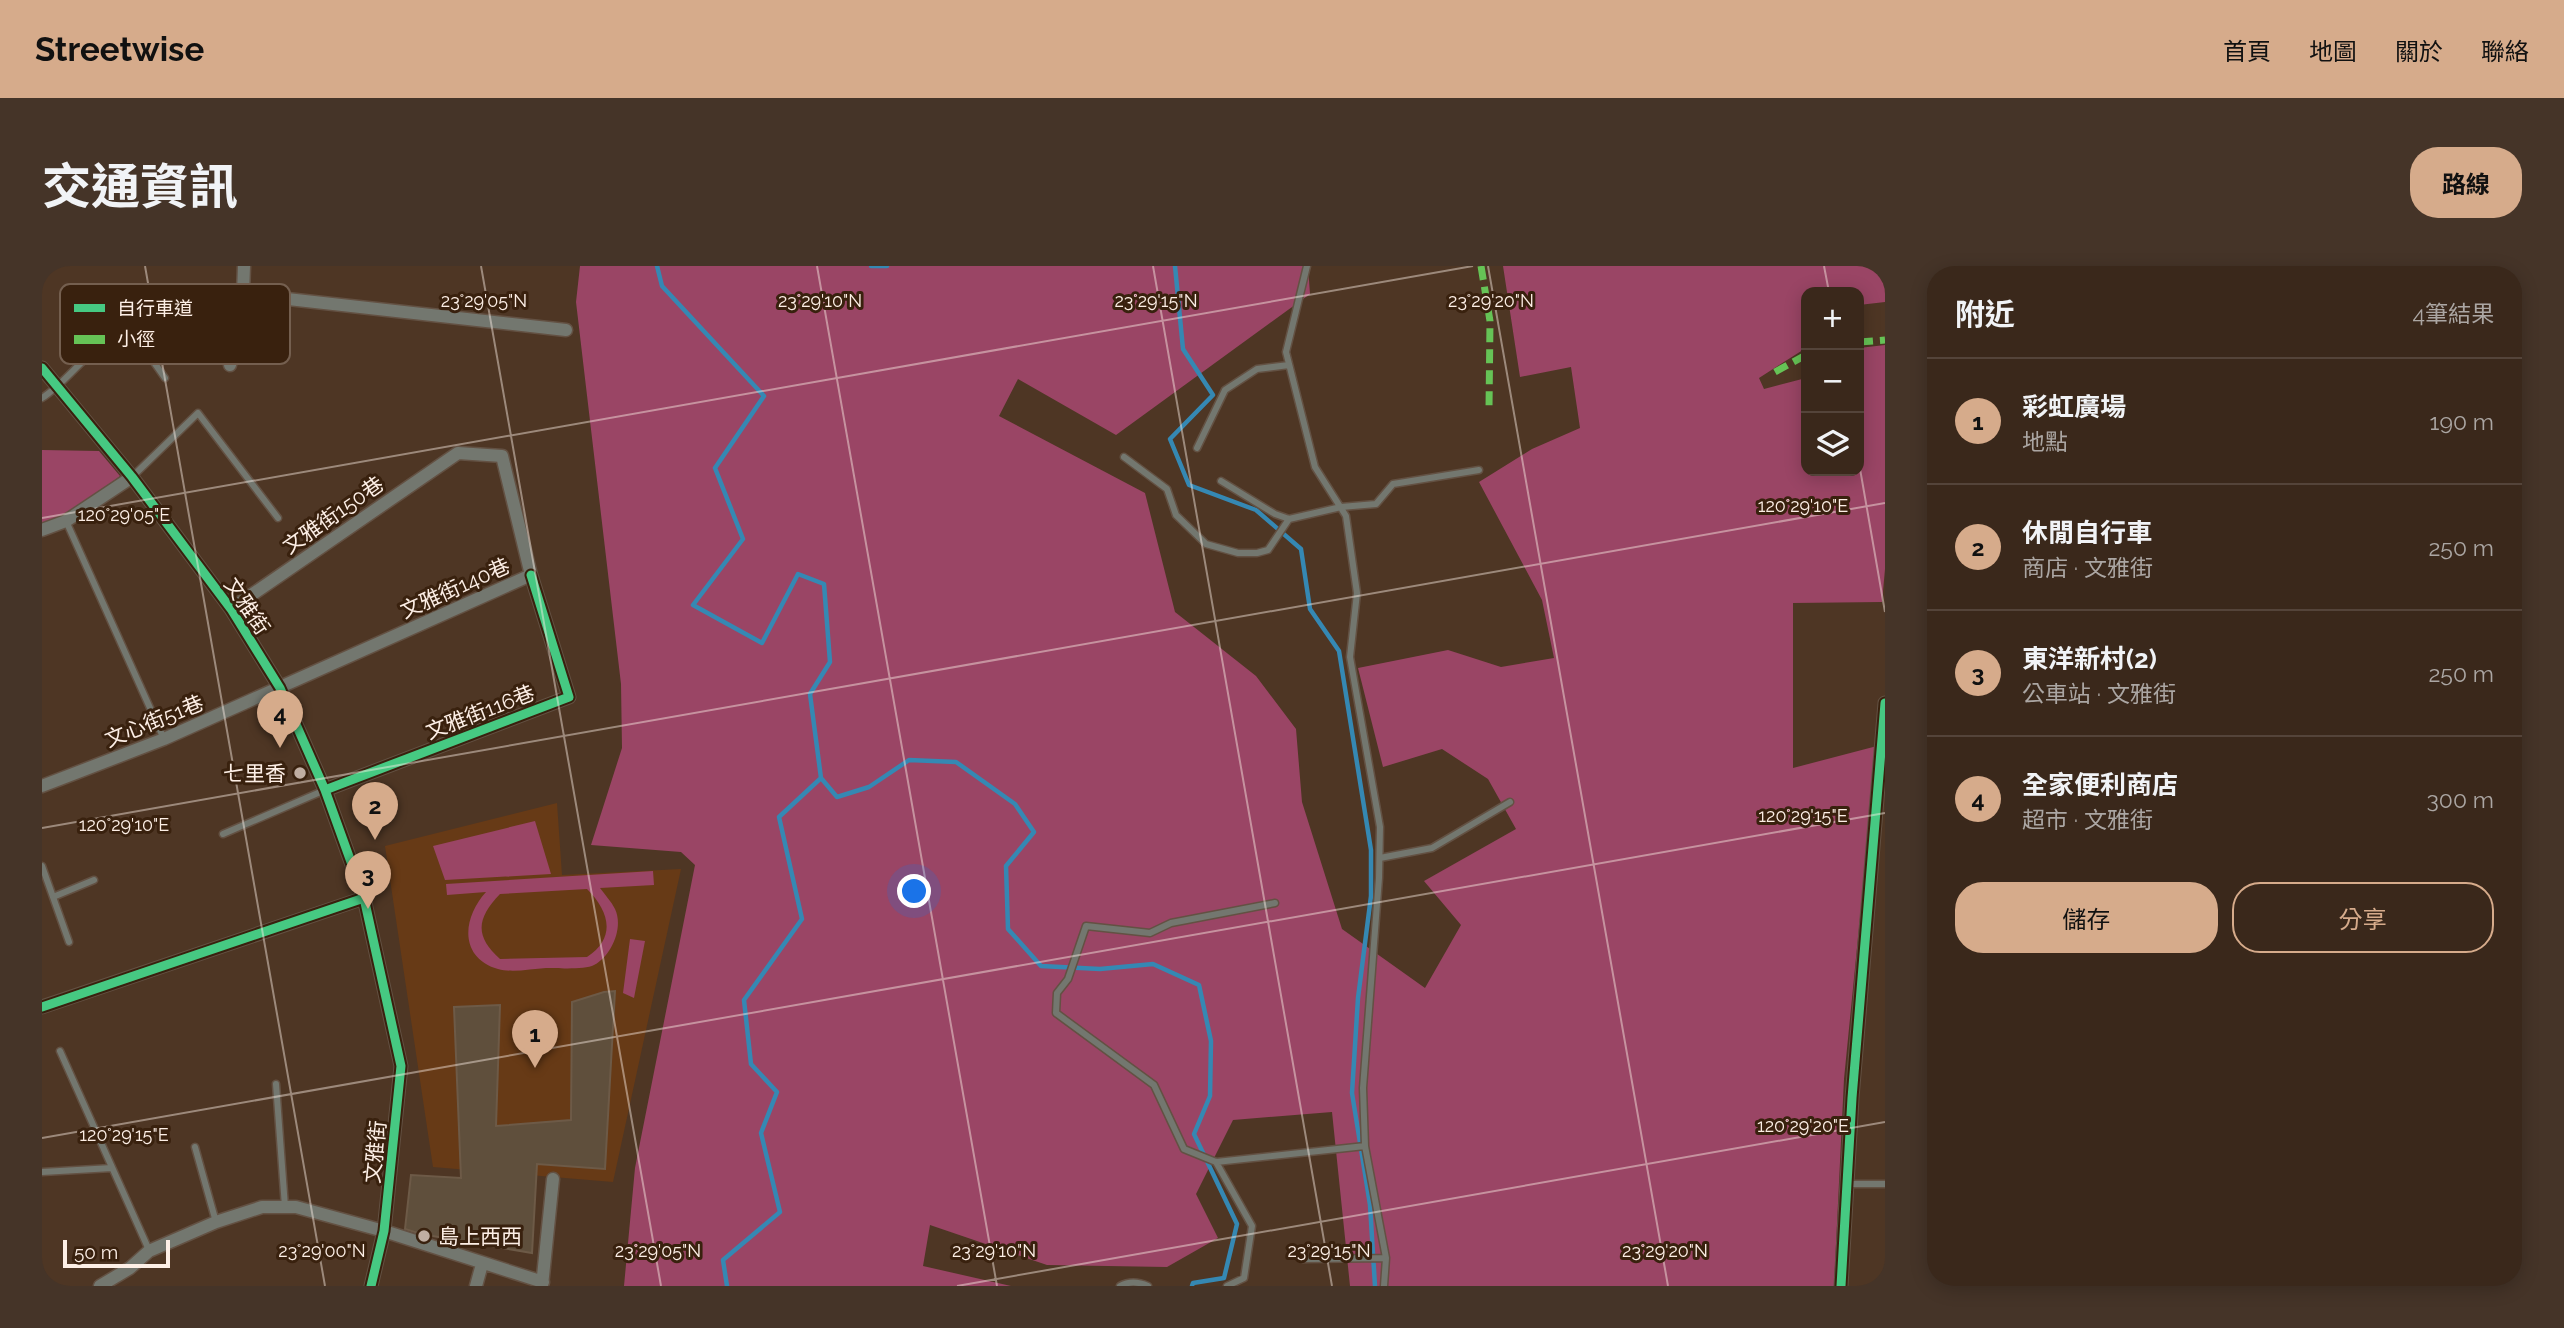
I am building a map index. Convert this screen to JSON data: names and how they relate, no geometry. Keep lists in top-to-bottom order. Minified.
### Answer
{"streets":{"street":["文雅街150巷","文雅街140巷","文雅街","文雅街116巷","文心街51巷"]},"crossings":[["文雅街150巷","文雅街140巷"],["文雅街150巷","文雅街"],["文雅街140巷","文雅街"],["文雅街140巷","文雅街116巷"],["文雅街140巷","文心街51巷"],["文雅街","文雅街116巷"],["文雅街","文心街51巷"]],"places":["七里香","島上西西"],"legend":["自行車道","小徑"],"scale_bar":"50 m","page":{"header":"Streetwise","nav":["首頁","地圖","關於","聯絡"],"title":"交通資訊","buttons":["路線",["儲存","分享"]],"heading":["附近","4筆結果"],"map_buttons":["+","−"],"list":[{"mark":"1","name":"彩虹廣場","note":"地點","value":"190 m"},{"mark":"2","name":"休閒自行車","note":"商店 · 文雅街","value":"250 m"},{"mark":"3","name":"東洋新村(2)","note":"公車站 · 文雅街","value":"250 m"},{"mark":"4","name":"全家便利商店","note":"超市 · 文雅街","value":"300 m"}],"pins":["4","2","3","1"],"scale":"50 m"},"coordinates":["23°29'05\"N","23°29'10\"N","23°29'15\"N","23°29'20\"N","120°29'10\"E","120°29'05\"E","120°29'15\"E","120°29'20\"E","23°29'00\"N"]}
